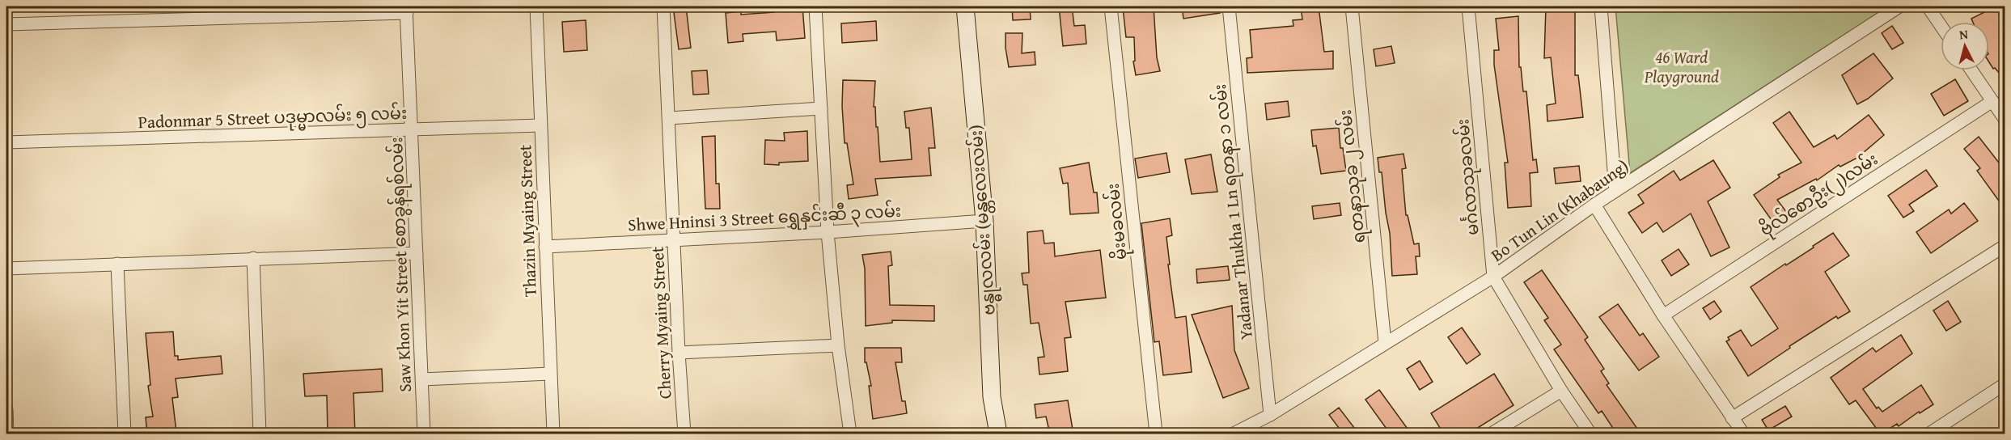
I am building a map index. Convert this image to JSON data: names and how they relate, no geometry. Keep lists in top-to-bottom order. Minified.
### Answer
{"streets":{"street":["Padonmar 5 Street ပဒုမ္မာလမ်း ၅ လမ်း","ရတနာသုခ ၂ လမ်း","မင်္ဂလာသုခလမ်း","ဗိုလ်စောဦး(၂)လမ်း","Bo Tun Lin (Khabaung)","Yadanar Thukha 1 Ln ရတနာ ၁ လမ်း","Shwe Hninsi 3 Street ရွှေနှင်းဆီ ၃ လမ်း","ဗန္ဓုလလမ်း (မန္တလေးလမ်း)","Thazin Myaing Street","မိုးမခလမ်း","Saw Khon Yit Street စောခွန်ရစ်လမ်း","Cherry Myaing Street"]},"crossings":[["Padonmar 5 Street ပဒုမ္မာလမ်း ၅ လမ်း","Thazin Myaing Street"],["Padonmar 5 Street ပဒုမ္မာလမ်း ၅ လမ်း","Saw Khon Yit Street စောခွန်ရစ်လမ်း"],["ရတနာသုခ ၂ လမ်း","Bo Tun Lin (Khabaung)"],["မင်္ဂလာသုခလမ်း","Bo Tun Lin (Khabaung)"],["Bo Tun Lin (Khabaung)","Yadanar Thukha 1 Ln ရတနာ ၁ လမ်း"],["Shwe Hninsi 3 Street ရွှေနှင်းဆီ ၃ လမ်း","ဗန္ဓုလလမ်း (မန္တလေးလမ်း)"],["Shwe Hninsi 3 Street ရွှေနှင်းဆီ ၃ လမ်း","Thazin Myaing Street"],["Shwe Hninsi 3 Street ရွှေနှင်းဆီ ၃ လမ်း","Cherry Myaing Street"]],"parks":["46 Ward Playground"],"north":"top"}
